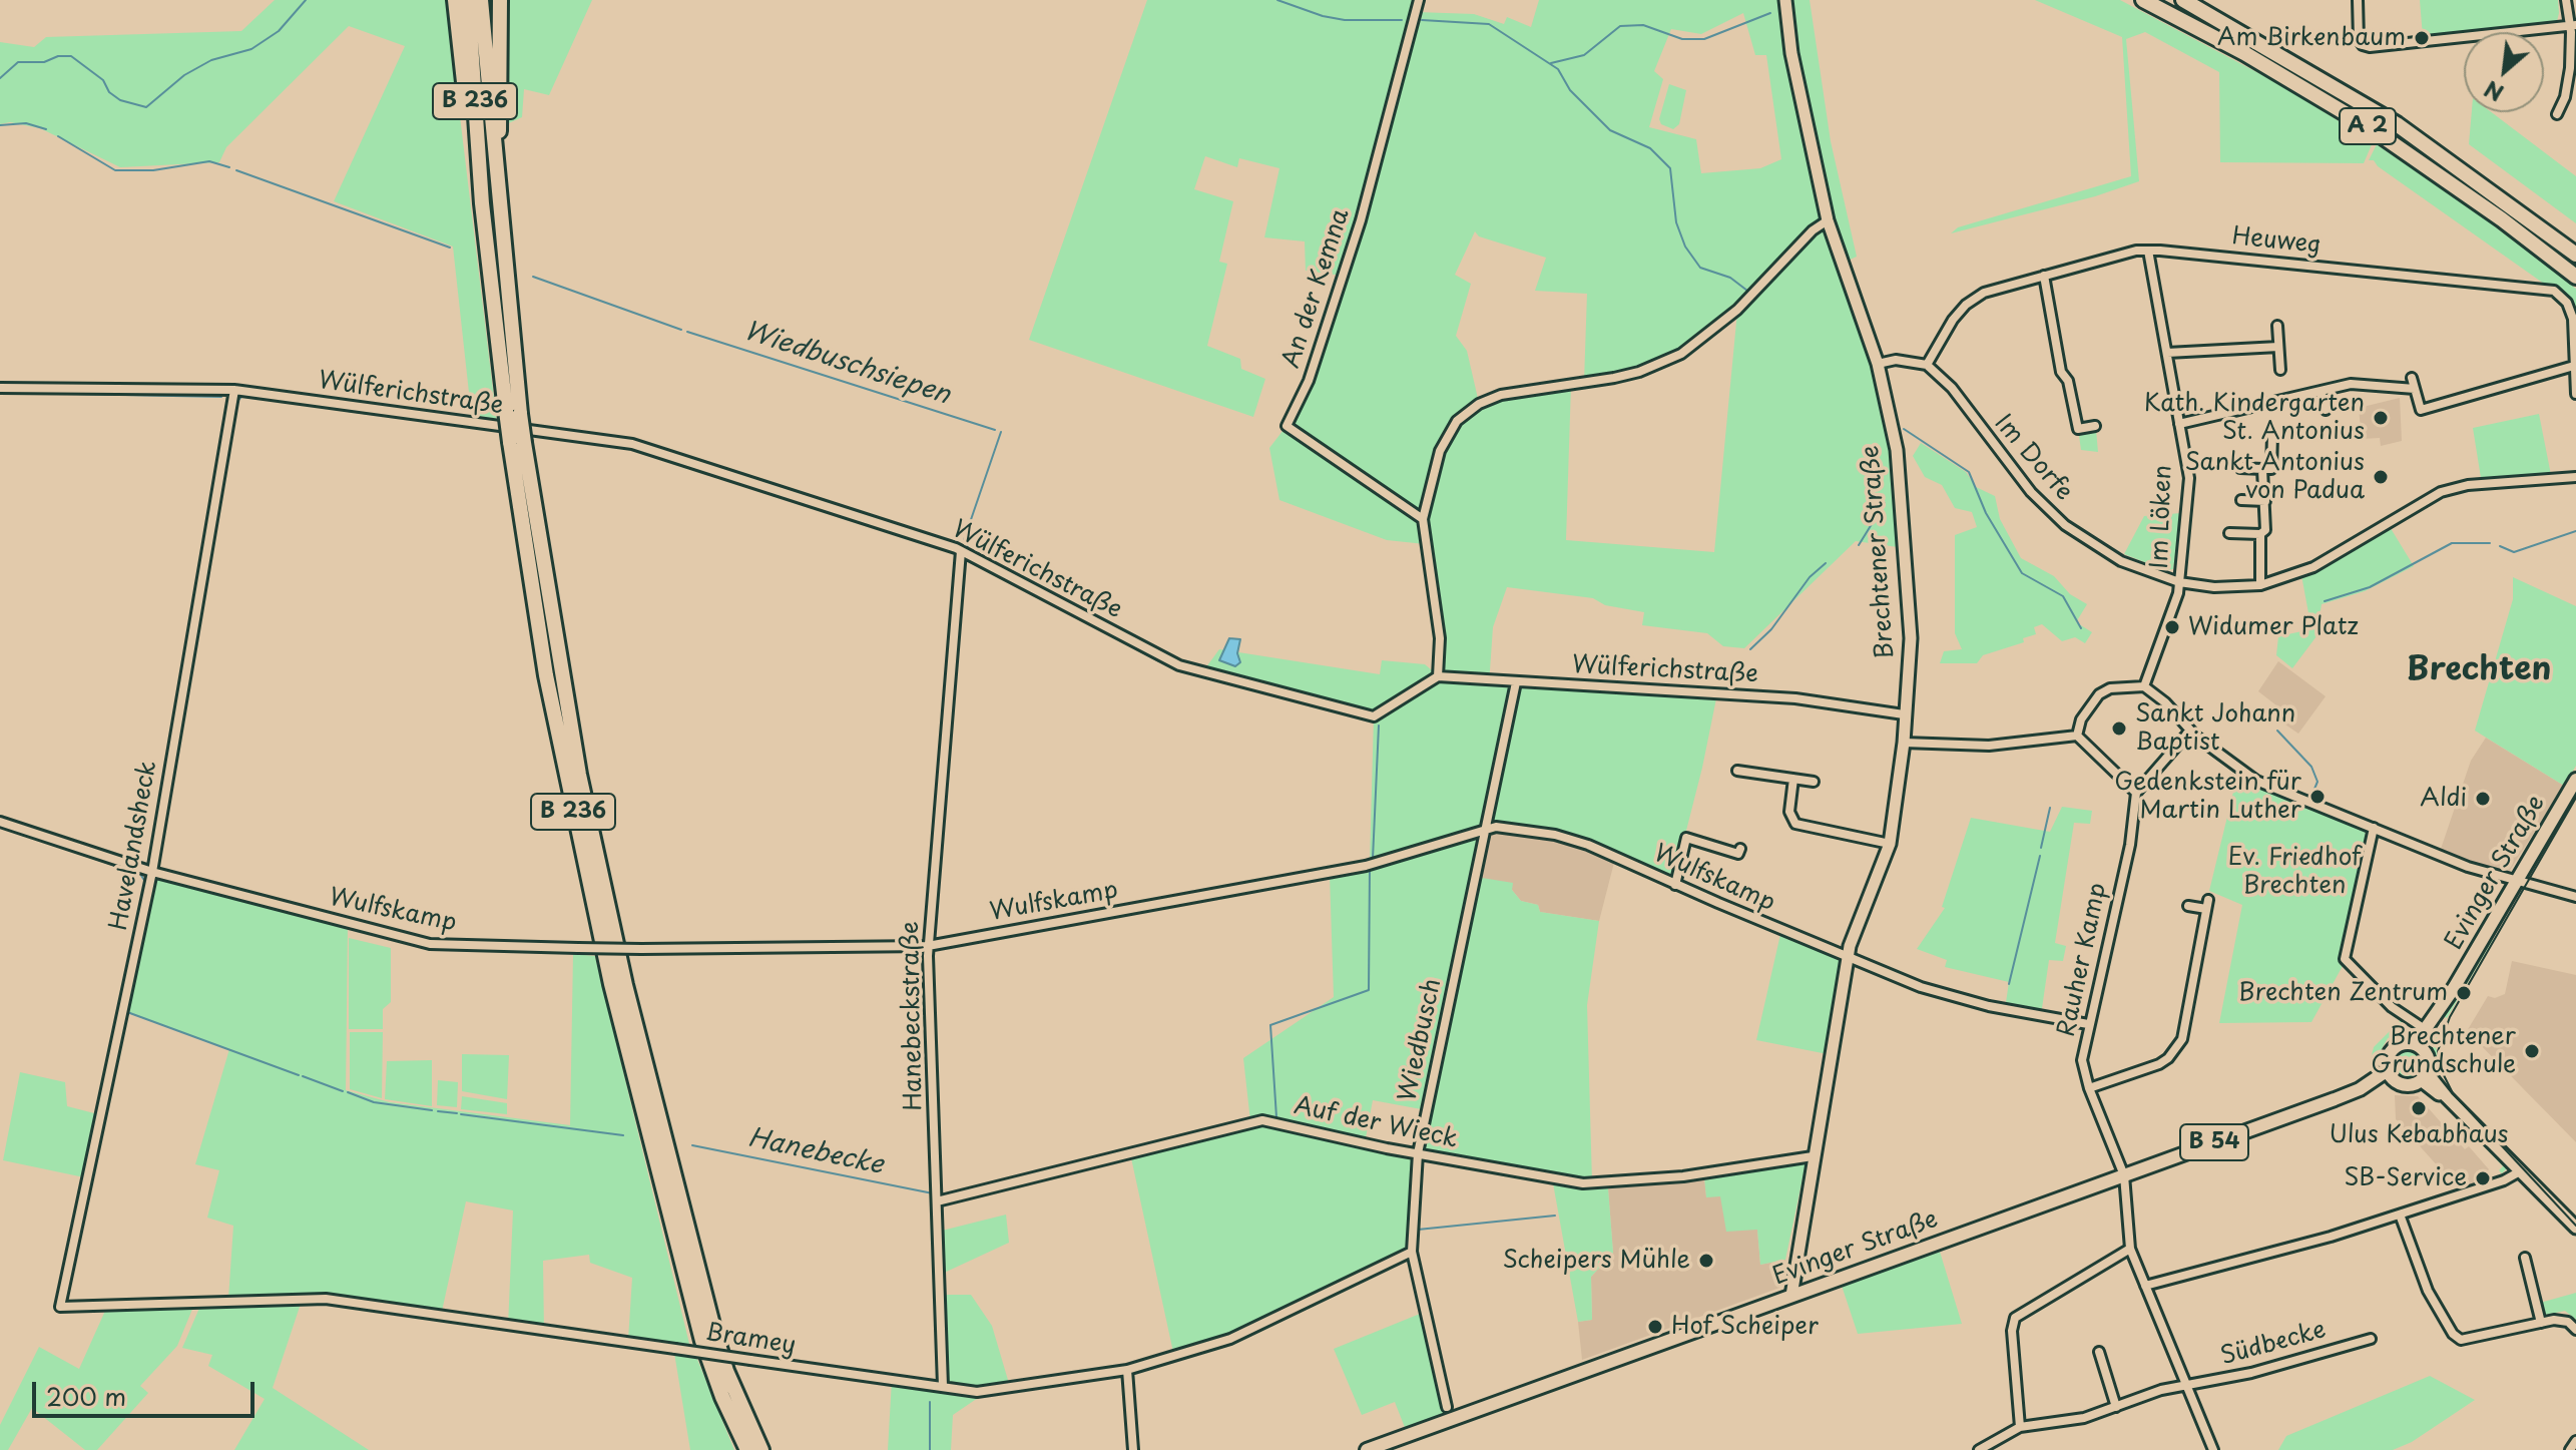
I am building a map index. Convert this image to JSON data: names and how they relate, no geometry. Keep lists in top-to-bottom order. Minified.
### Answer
{"streets":{"highway":["B 236","A 2"],"main road":["Evinger Straße","B 54"],"street":["Heuweg","An der Kemna","Wülferichstraße","Im Dorfe","Im Löken","Brechtener Straße","Havelandsheck","Wulfskamp","Rauher Kamp","Hanebeckstraße","Wiedbusch","Auf der Wieck","Bramey","Südbecke"]},"crossings":[["Heuweg","Im Dorfe"],["Heuweg","Im Löken"],["Wülferichstraße","Brechtener Straße"],["Wülferichstraße","Havelandsheck"],["Wülferichstraße","Hanebeckstraße"],["Wülferichstraße","Wiedbusch"],["Im Dorfe","Im Löken"],["Brechtener Straße","Evinger Straße"],["Brechtener Straße","Wulfskamp"],["Brechtener Straße","Auf der Wieck"],["Havelandsheck","Wulfskamp"],["Havelandsheck","Bramey"],["Evinger Straße","Rauher Kamp"],["Wulfskamp","Rauher Kamp"],["Wulfskamp","Hanebeckstraße"],["Wulfskamp","Wiedbusch"],["Rauher Kamp","Südbecke"],["Hanebeckstraße","Auf der Wieck"],["Hanebeckstraße","Bramey"],["Wiedbusch","Auf der Wieck"],["Wiedbusch","Bramey"]],"districts":["Brechten"],"water":["Wiedbuschsiepen","Hanebecke"],"parks":["Ev. Friedhof Brechten"],"places":["Am Birkenbaum","Kath. Kindergarten St. Antonius","Sankt Antonius von Padua","Widumer Platz","Sankt Johann Baptist","Gedenkstein für Martin Luther","Aldi","Brechten Zentrum","Brechtener Grundschule","Ulus Kebabhaus","SB-Service","Scheipers Mühle","Hof Scheiper"],"scale_bar":"200 m","north":"bottom left"}
